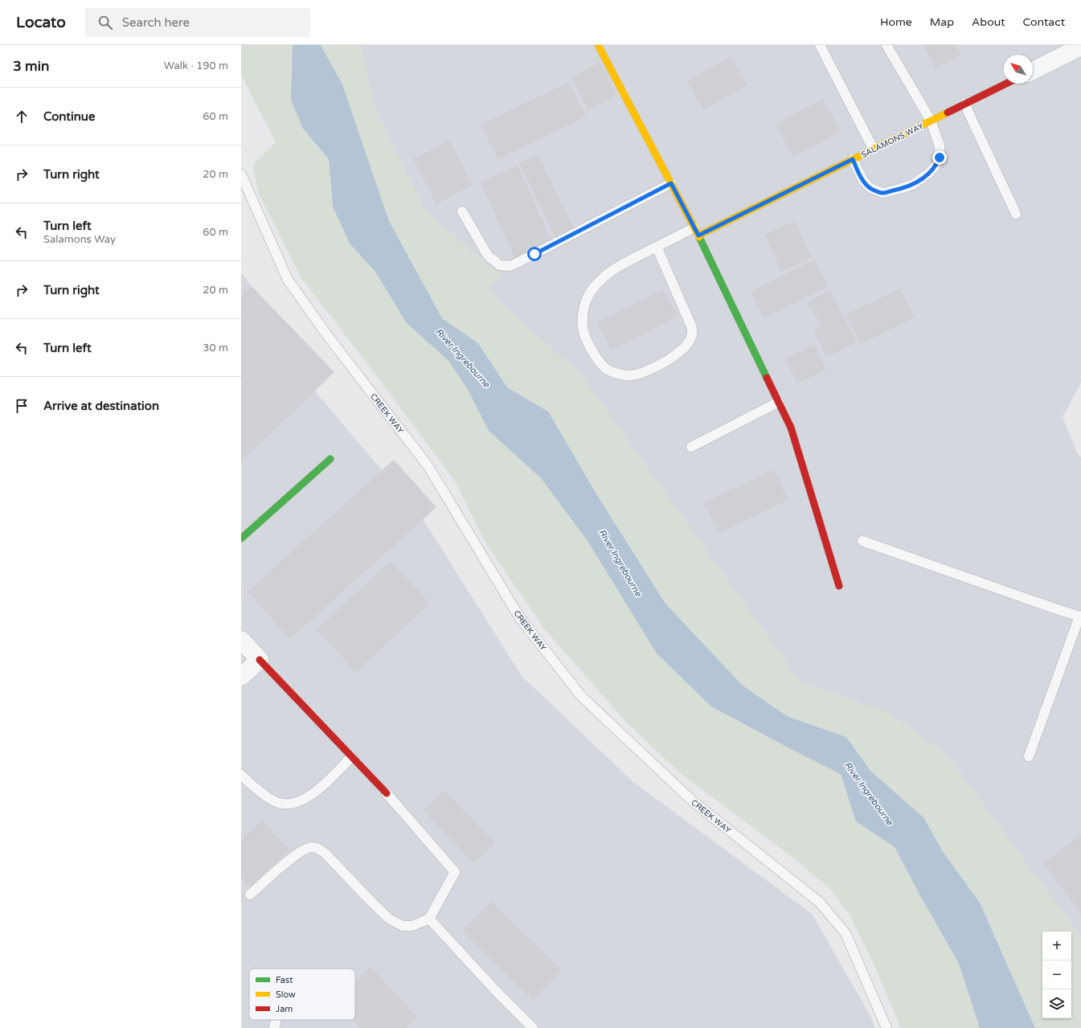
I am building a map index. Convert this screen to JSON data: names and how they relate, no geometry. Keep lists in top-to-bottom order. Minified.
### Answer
{"streets":{"street":["SALAMONS WAY"],"lane":["CREEK WAY"]},"water":["River Ingrebourne"],"legend":["Fast","Slow","Jam"],"north":"top left","page":{"header":"Locato","search":"Search here","nav":["Home","Map","About","Contact"],"heading":["3 min","Walk · 190 m"],"list":[["Continue","60 m"],["Turn right","20 m"],["Turn left","Salamons Way","60 m"],["Turn right","20 m"],["Turn left","30 m"],"Arrive at destination"],"map_buttons":["+","−"]}}
